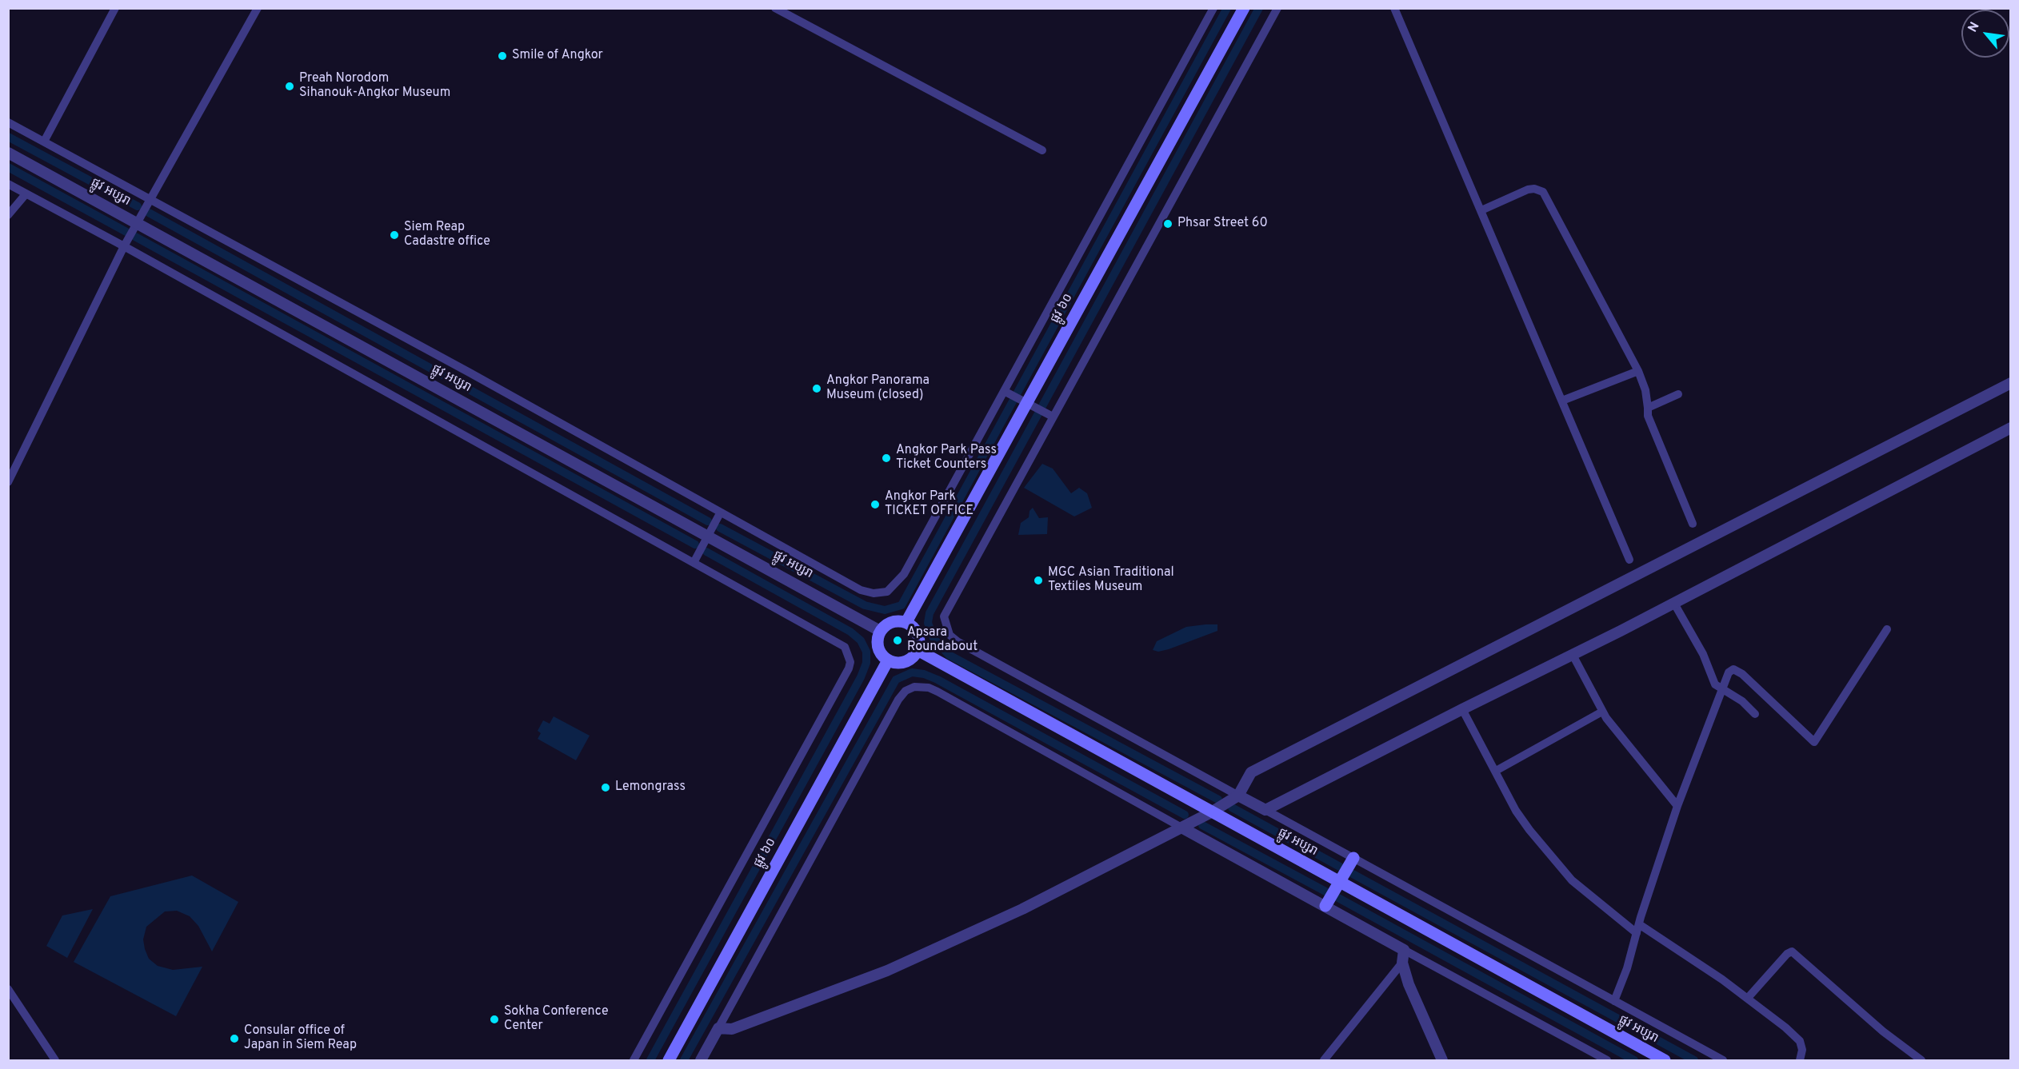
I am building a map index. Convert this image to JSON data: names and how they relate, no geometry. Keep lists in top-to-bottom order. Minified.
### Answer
{"streets":{"main road":["ផ្លូវ អប្សរា","ផ្លូវ ៦០"]},"crossings":[["ផ្លូវ អប្សរា","ផ្លូវ ៦០"]],"places":["Smile of Angkor","Preah Norodom Sihanouk-Angkor Museum","Phsar Street 60","Siem Reap Cadastre office","Angkor Panorama Museum (closed)","Angkor Park Pass Ticket Counters","Angkor Park TICKET OFFICE","MGC Asian Traditional Textiles Museum","Apsara Roundabout","Lemongrass","Sokha Conference Center","Consular office of Japan in Siem Reap"],"north":"top left"}
